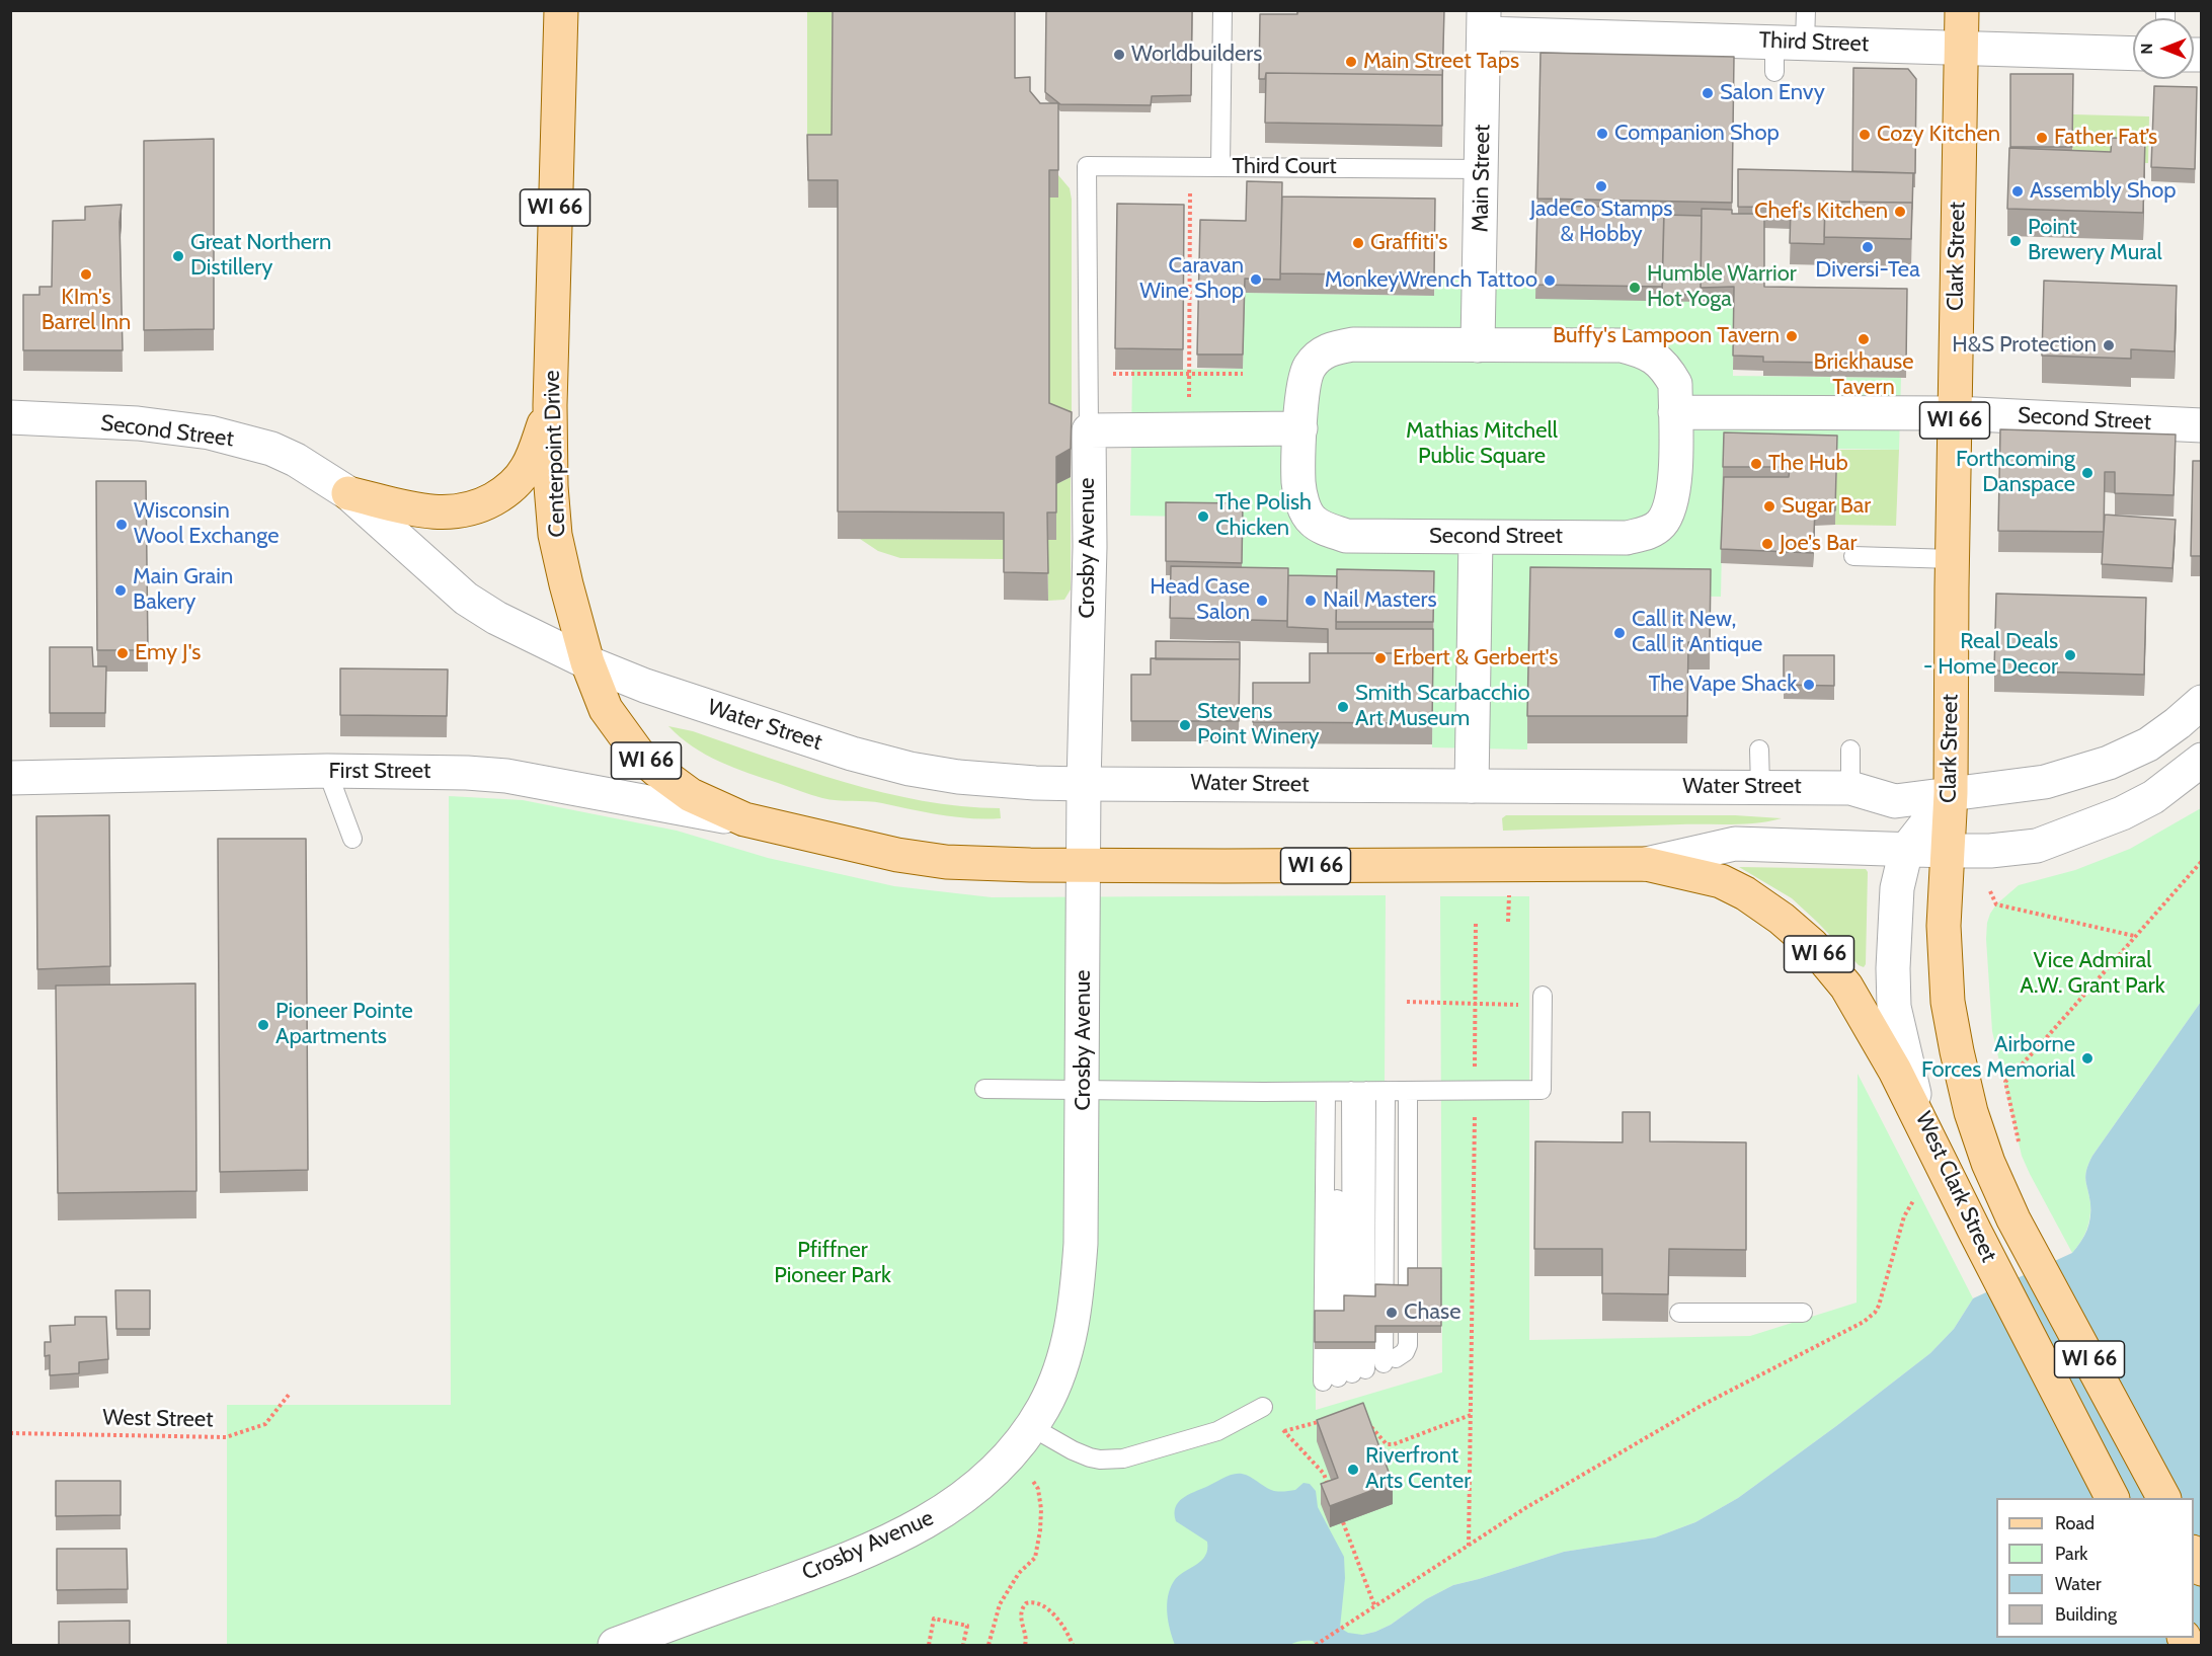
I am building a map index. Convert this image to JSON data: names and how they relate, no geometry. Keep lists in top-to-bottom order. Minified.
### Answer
{"streets":{"main road":["WI 66","Clark Street","Centerpoint Drive","West Clark Street"],"street":["Third Street","Main Street","Second Street","Crosby Avenue","Water Street","First Street"],"lane":["Third Court"],"path":["West Street"]},"crossings":[["Third Street","Main Street"],["Third Street","Clark Street"],["Third Court","Main Street"],["Third Court","Crosby Avenue"],["Main Street","Second Street"],["WI 66","Centerpoint Drive"],["WI 66","Crosby Avenue"],["WI 66","First Street"],["WI 66","West Clark Street"],["Clark Street","Second Street"],["Clark Street","Water Street"],["Clark Street","West Clark Street"],["Second Street","Water Street"],["Centerpoint Drive","Water Street"],["Centerpoint Drive","First Street"],["Crosby Avenue","Water Street"],["Water Street","West Clark Street"]],"parks":["Mathias Mitchell Public Square","Vice Admiral A.W. Grant Park","Pfiffner Pioneer Park"],"places":["Worldbuilders","Main Street Taps","Salon Envy","Companion Shop","Cozy Kitchen","Father Fat’s","JadeCo Stamps & Hobby","Assembly Shop","Chef's Kitchen","Point Brewery Mural","Graffiti's","Diversi-Tea","Great Northern Distillery","KIm's Barrel Inn","Caravan Wine Shop","MonkeyWrench Tattoo","Humble Warrior Hot Yoga","Buffy's Lampoon Tavern","Brickhause Tavern","H&S Protection","The Hub","Forthcoming Danspace","Sugar Bar","The Polish Chicken","Wisconsin Wool Exchange","Joe's Bar","Main Grain Bakery","Head Case Salon","Nail Masters","Call it New, Call it Antique","Emy J's","Real Deals - Home Decor","Erbert & Gerbert's","The Vape Shack","Smith Scarbacchio Art Museum","Stevens Point Winery","Pioneer Pointe Apartments","Airborne Forces Memorial","Chase","Riverfront Arts Center"],"legend":["Road","Park","Water","Building"],"north":"left"}
